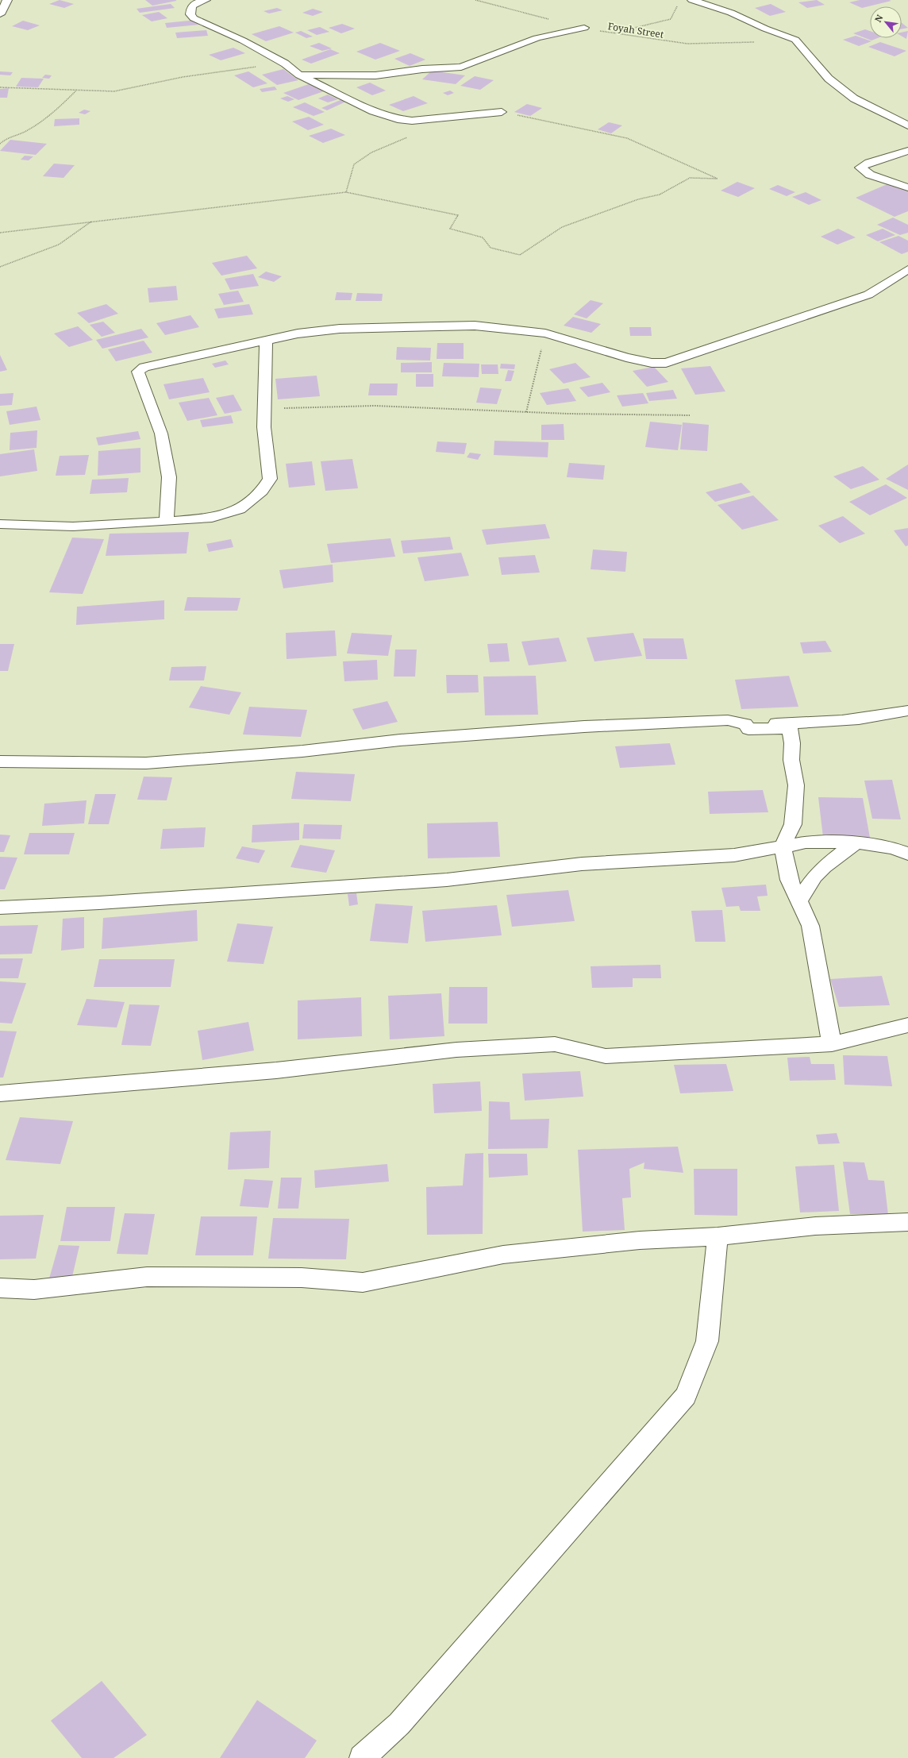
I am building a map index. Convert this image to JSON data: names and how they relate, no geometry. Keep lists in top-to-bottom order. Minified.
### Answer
{"streets":{"path":["Foyah Street"]},"north":"top left"}
